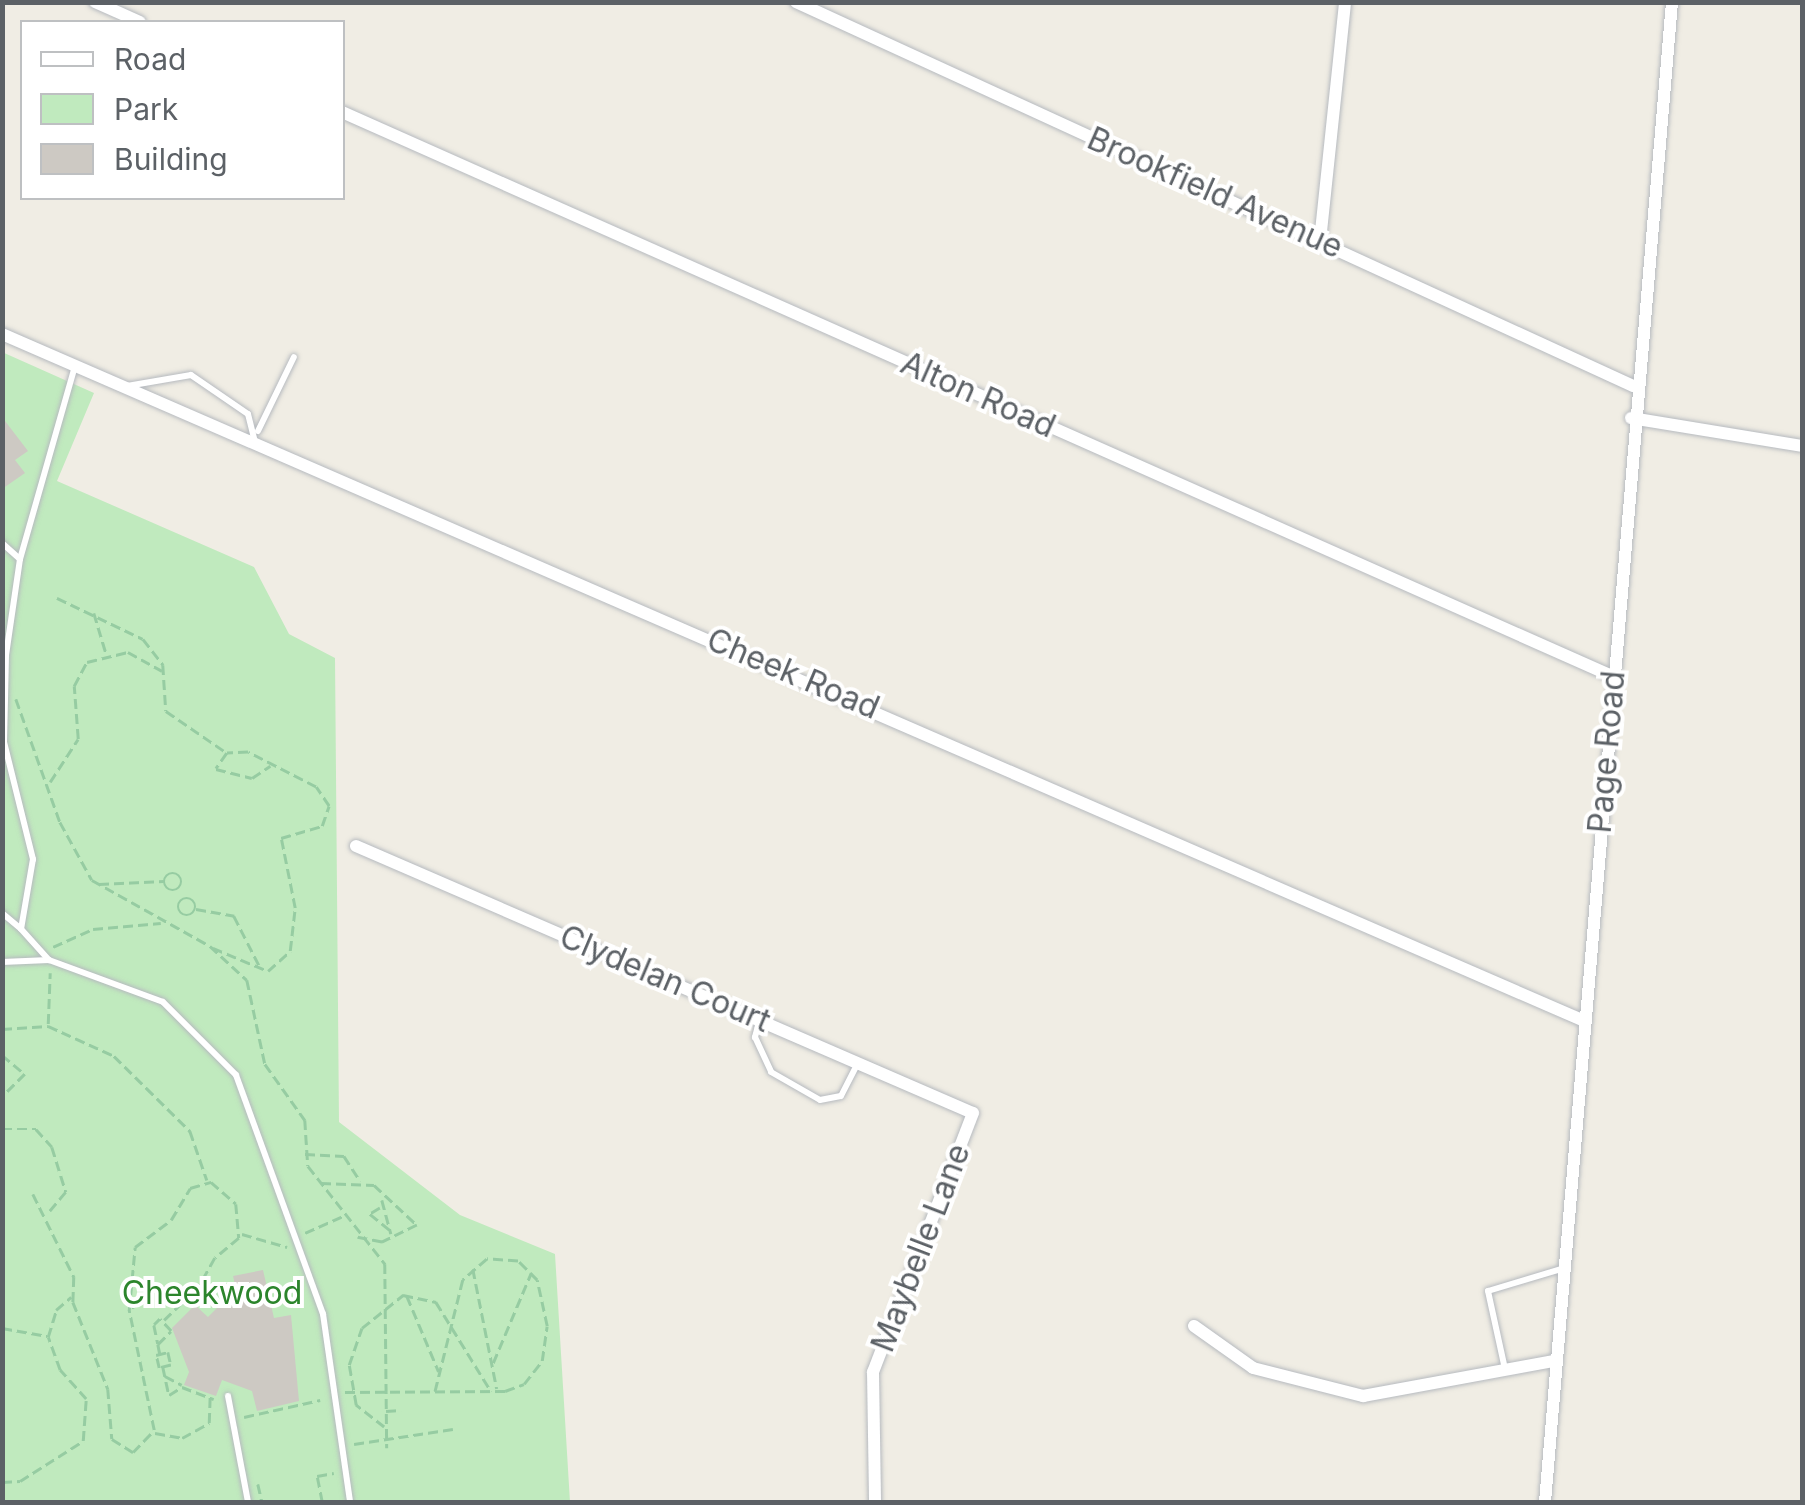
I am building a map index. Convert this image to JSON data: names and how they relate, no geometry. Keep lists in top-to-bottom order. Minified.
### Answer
{"streets":{"street":["Brookfield Avenue","Alton Road","Cheek Road","Page Road","Clydelan Court","Maybelle Lane"]},"crossings":[["Brookfield Avenue","Page Road"],["Alton Road","Page Road"],["Cheek Road","Page Road"],["Clydelan Court","Maybelle Lane"]],"parks":["Cheekwood"],"legend":["Road","Park","Building"]}
